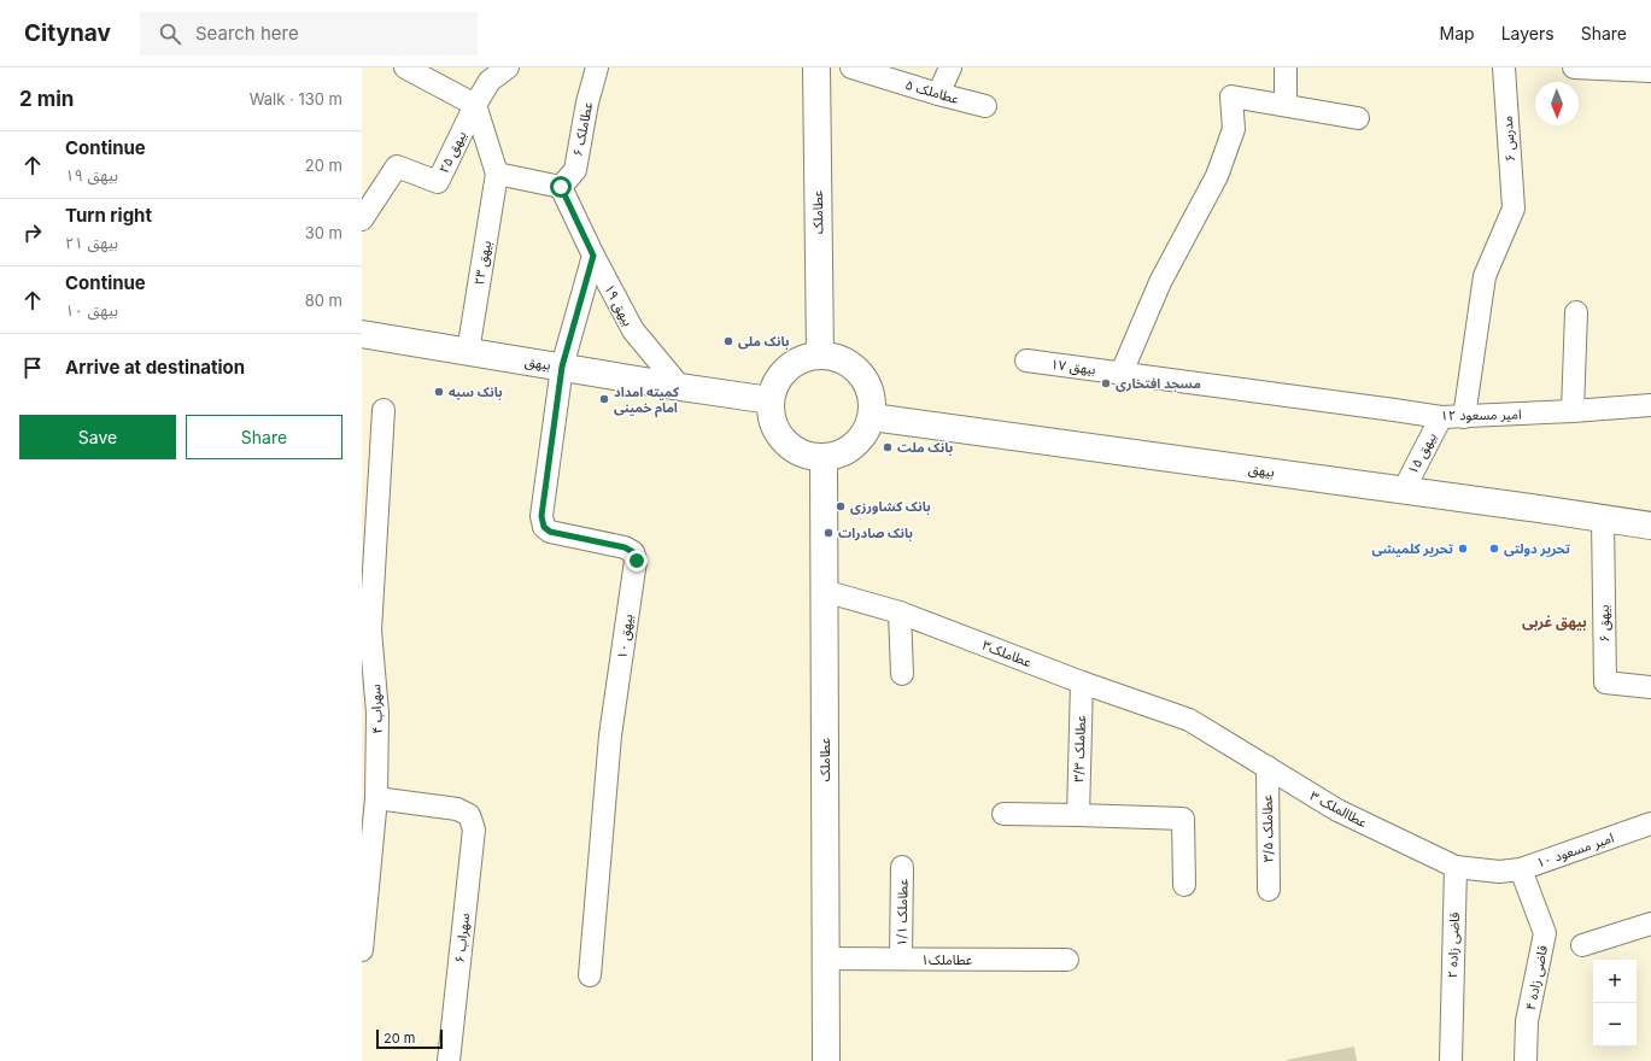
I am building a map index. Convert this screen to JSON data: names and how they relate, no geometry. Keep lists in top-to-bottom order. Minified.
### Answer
{"streets":{"main road":["عطاملک","بیهق"],"street":["عطاملک ۵","عطاملک ۶","مدرس ۶","بیهق ۲۵","بیهق ۲۳","بیهق ۱۹","بیهق ۱۷","امیر مسعود ۱۲","بیهق ۱۵","بیهق ۶","بیهق ۱۰","عطاملک۳","سهراب ۴","عطاملک ۳/۳","عطاالملک ۳","عطاملک ۳/۵","امیر مسعود ۱۰","عطاملک ۱/۱","سهراب ۶","قاضی زاده ۲","عطاملک۱","قاضی زاده ۴"]},"crossings":[["عطاملک ۶","بیهق ۱۹"],["مدرس ۶","امیر مسعود ۱۲"],["عطاملک","بیهق"],["عطاملک","عطاملک۳"],["عطاملک","عطاملک۱"],["بیهق ۲۳","بیهق"],["بیهق ۱۹","بیهق"],["بیهق","بیهق ۱۵"],["بیهق","بیهق ۶"],["بیهق","بیهق ۱۰"],["بیهق ۱۷","امیر مسعود ۱۲"],["امیر مسعود ۱۲","بیهق ۱۵"],["عطاملک۳","عطاملک ۳/۳"],["عطاملک۳","عطاالملک ۳"],["سهراب ۴","سهراب ۶"],["عطاالملک ۳","عطاملک ۳/۵"],["عطاالملک ۳","امیر مسعود ۱۰"],["عطاالملک ۳","قاضی زاده ۲"],["امیر مسعود ۱۰","قاضی زاده ۴"],["عطاملک ۱/۱","عطاملک۱"]],"districts":["بیهق غربی"],"places":["بانک ملی","مسجد افتخاری","بانک سپه","کمیته امداد امام خمینی","بانک ملت","بانک کشاورزی","بانک صادرات","تحریر کلمیشی","تحریر دولتی"],"scale_bar":"20 m","north":"bottom","page":{"header":"Citynav","search":"Search here","nav":["Map","Layers","Share"],"heading":["2 min","Walk · 130 m"],"list":[["Continue","بیهق ۱۹","20 m"],["Turn right","بیهق ۲۱","30 m"],["Continue","بیهق ۱۰","80 m"],"Arrive at destination"],"buttons":["Save","Share"],"map_buttons":["+","−"],"scale":"20 m"}}
